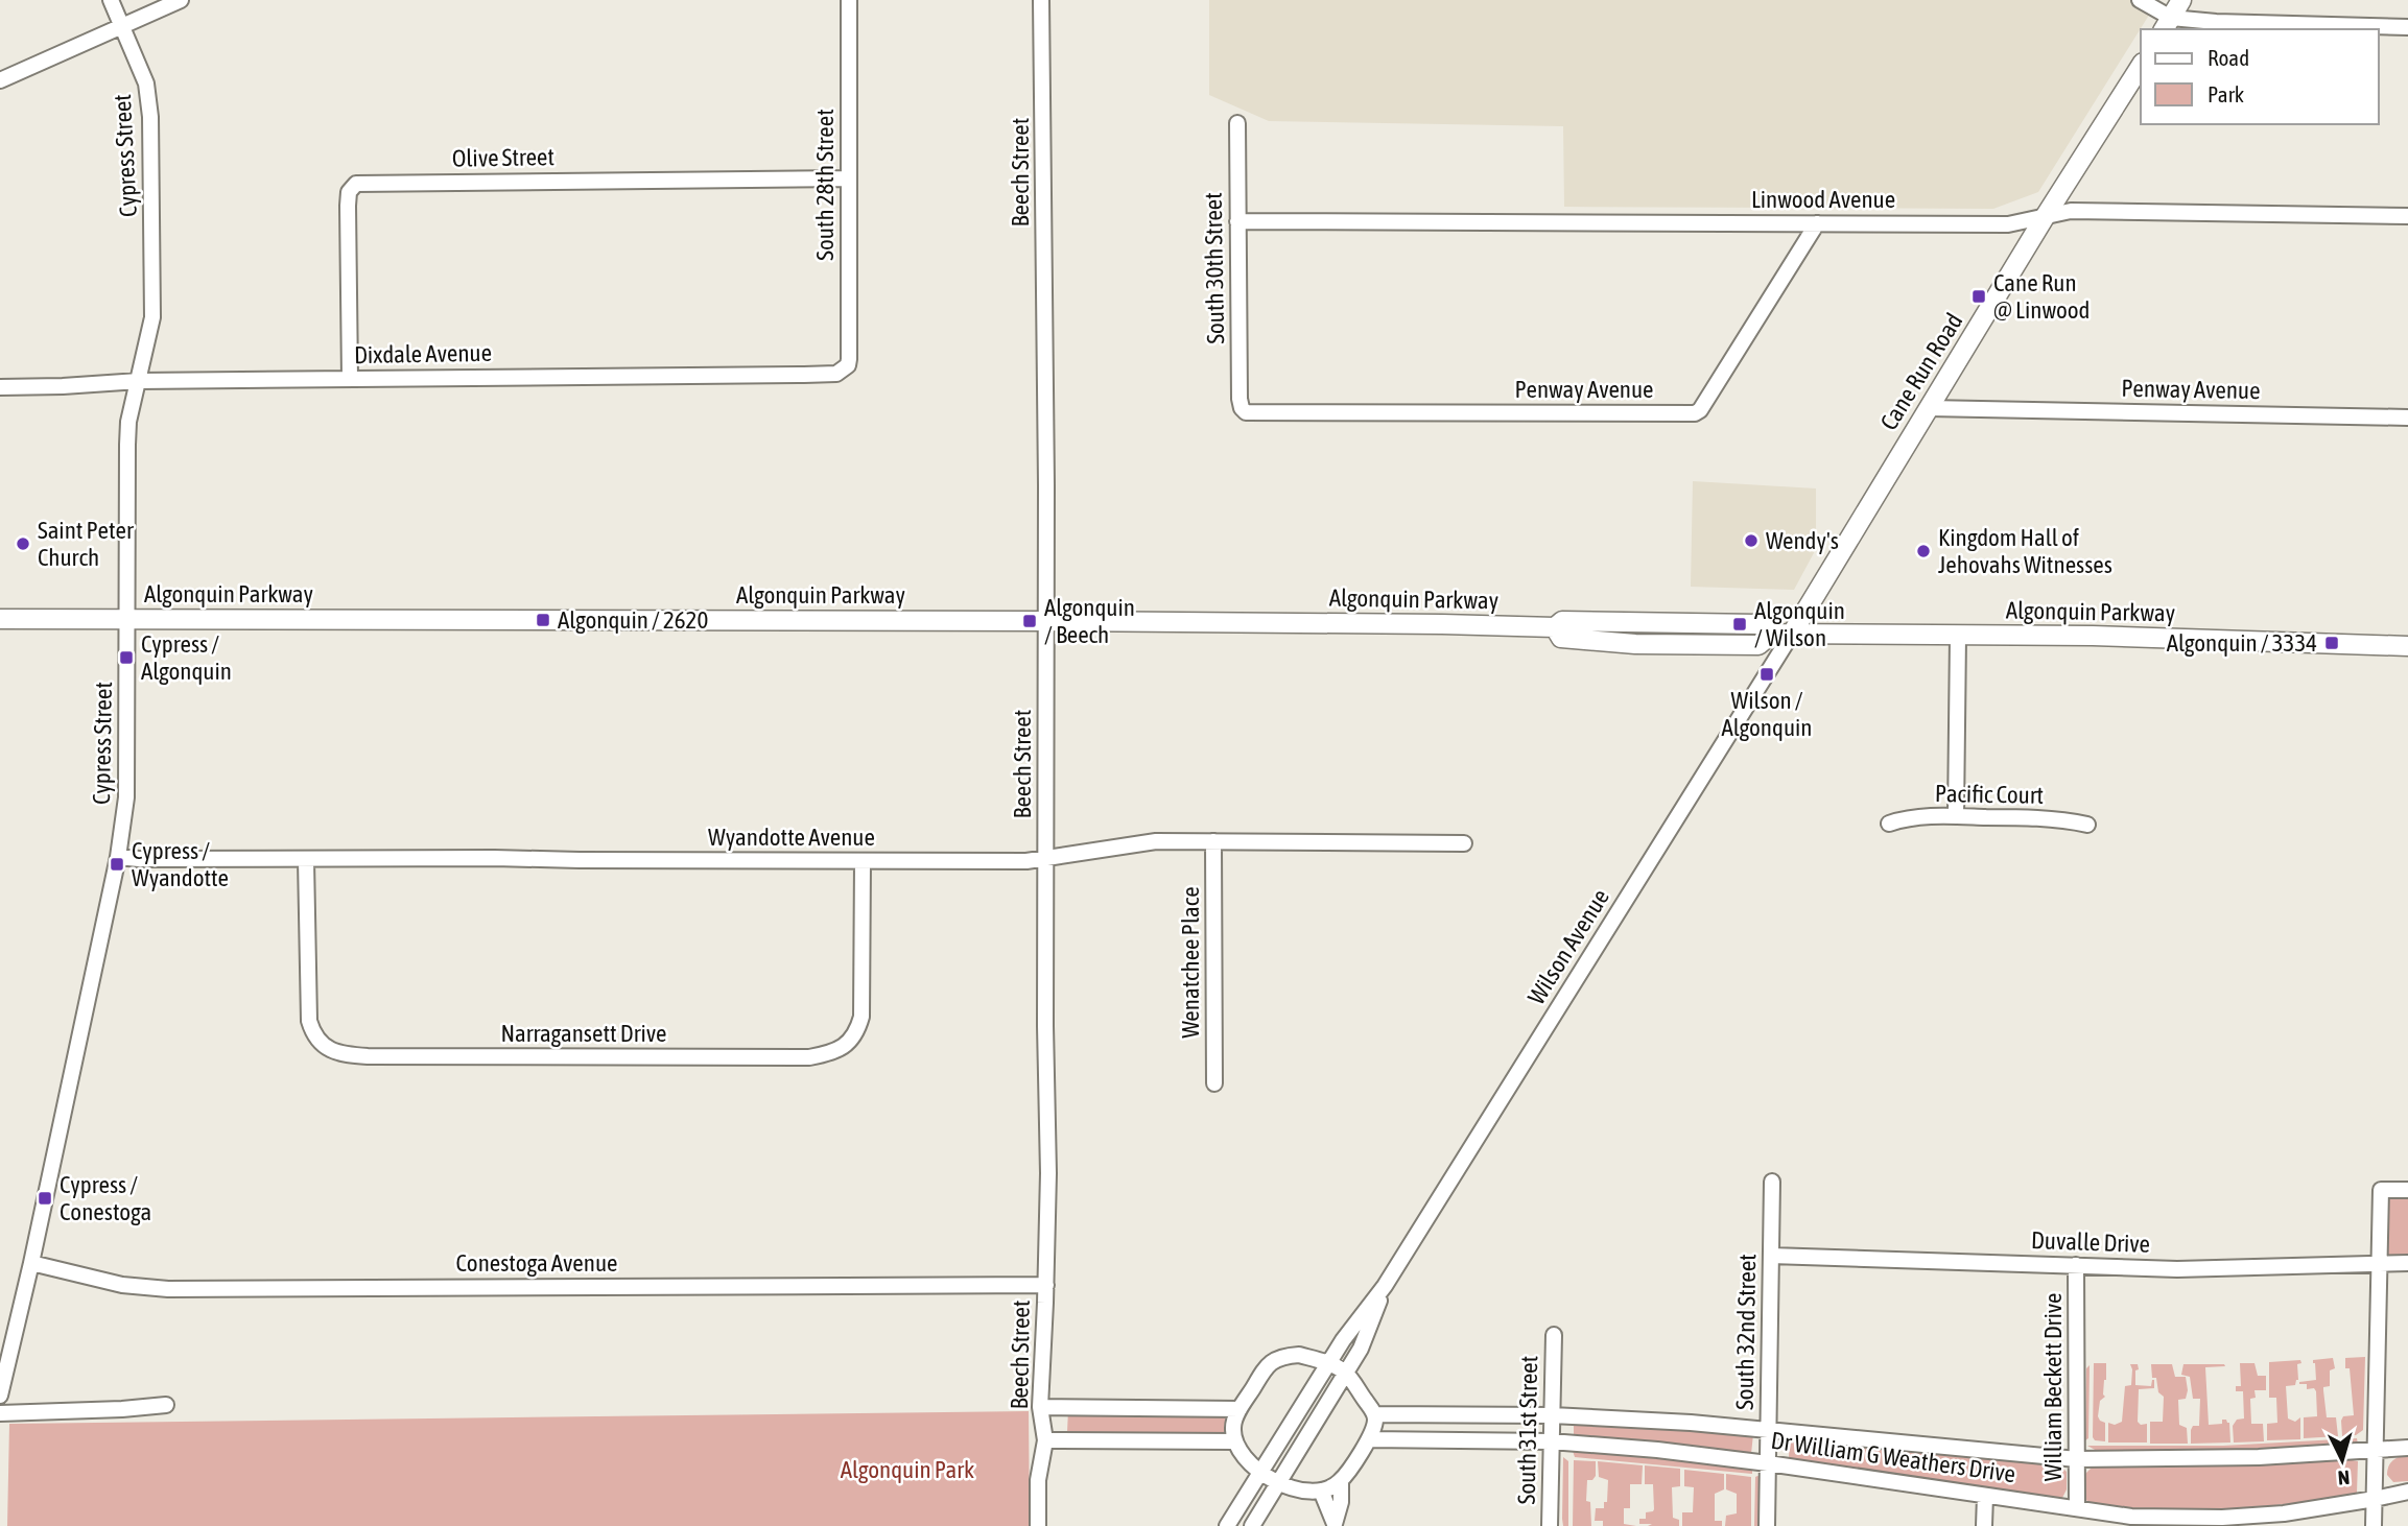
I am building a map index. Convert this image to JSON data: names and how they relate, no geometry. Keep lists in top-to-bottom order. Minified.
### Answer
{"streets":{"main road":["Cane Run Road","Algonquin Parkway"],"street":["Cypress Street","Olive Street","Beech Street","South 28th Street","Linwood Avenue","South 30th Street","Dixdale Avenue","Penway Avenue","Pacific Court","Wyandotte Avenue","Wilson Avenue","Wenatchee Place","Narragansett Drive","Duvalle Drive","Conestoga Avenue","South 32nd Street","William Beckett Drive","South 31st Street","Dr William G Weathers Drive"]},"crossings":[["Cypress Street","Dixdale Avenue"],["Cypress Street","Algonquin Parkway"],["Cypress Street","Wyandotte Avenue"],["Cypress Street","Conestoga Avenue"],["Olive Street","South 28th Street"],["Olive Street","Dixdale Avenue"],["Beech Street","Algonquin Parkway"],["Beech Street","Wyandotte Avenue"],["Beech Street","Conestoga Avenue"],["South 28th Street","Dixdale Avenue"],["Linwood Avenue","South 30th Street"],["Linwood Avenue","Cane Run Road"],["Linwood Avenue","Penway Avenue"],["South 30th Street","Penway Avenue"],["Cane Run Road","Penway Avenue"],["Cane Run Road","Algonquin Parkway"],["Cane Run Road","Wilson Avenue"],["Algonquin Parkway","Wilson Avenue"],["Wyandotte Avenue","Wenatchee Place"],["Wyandotte Avenue","Narragansett Drive"],["Duvalle Drive","South 32nd Street"],["Duvalle Drive","William Beckett Drive"],["South 32nd Street","Dr William G Weathers Drive"],["William Beckett Drive","Dr William G Weathers Drive"],["South 31st Street","Dr William G Weathers Drive"]],"parks":["Algonquin Park"],"places":{"transit":["Cane Run @ Linwood","Algonquin / 2620","Algonquin / Beech","Algonquin / Wilson","Algonquin / 3334","Cypress / Algonquin","Wilson / Algonquin","Cypress / Wyandotte","Cypress / Conestoga"],"other":["Wendy's","Saint Peter Church","Kingdom Hall of Jehovahs Witnesses"]},"legend":["Road","Park"],"north":"bottom"}
